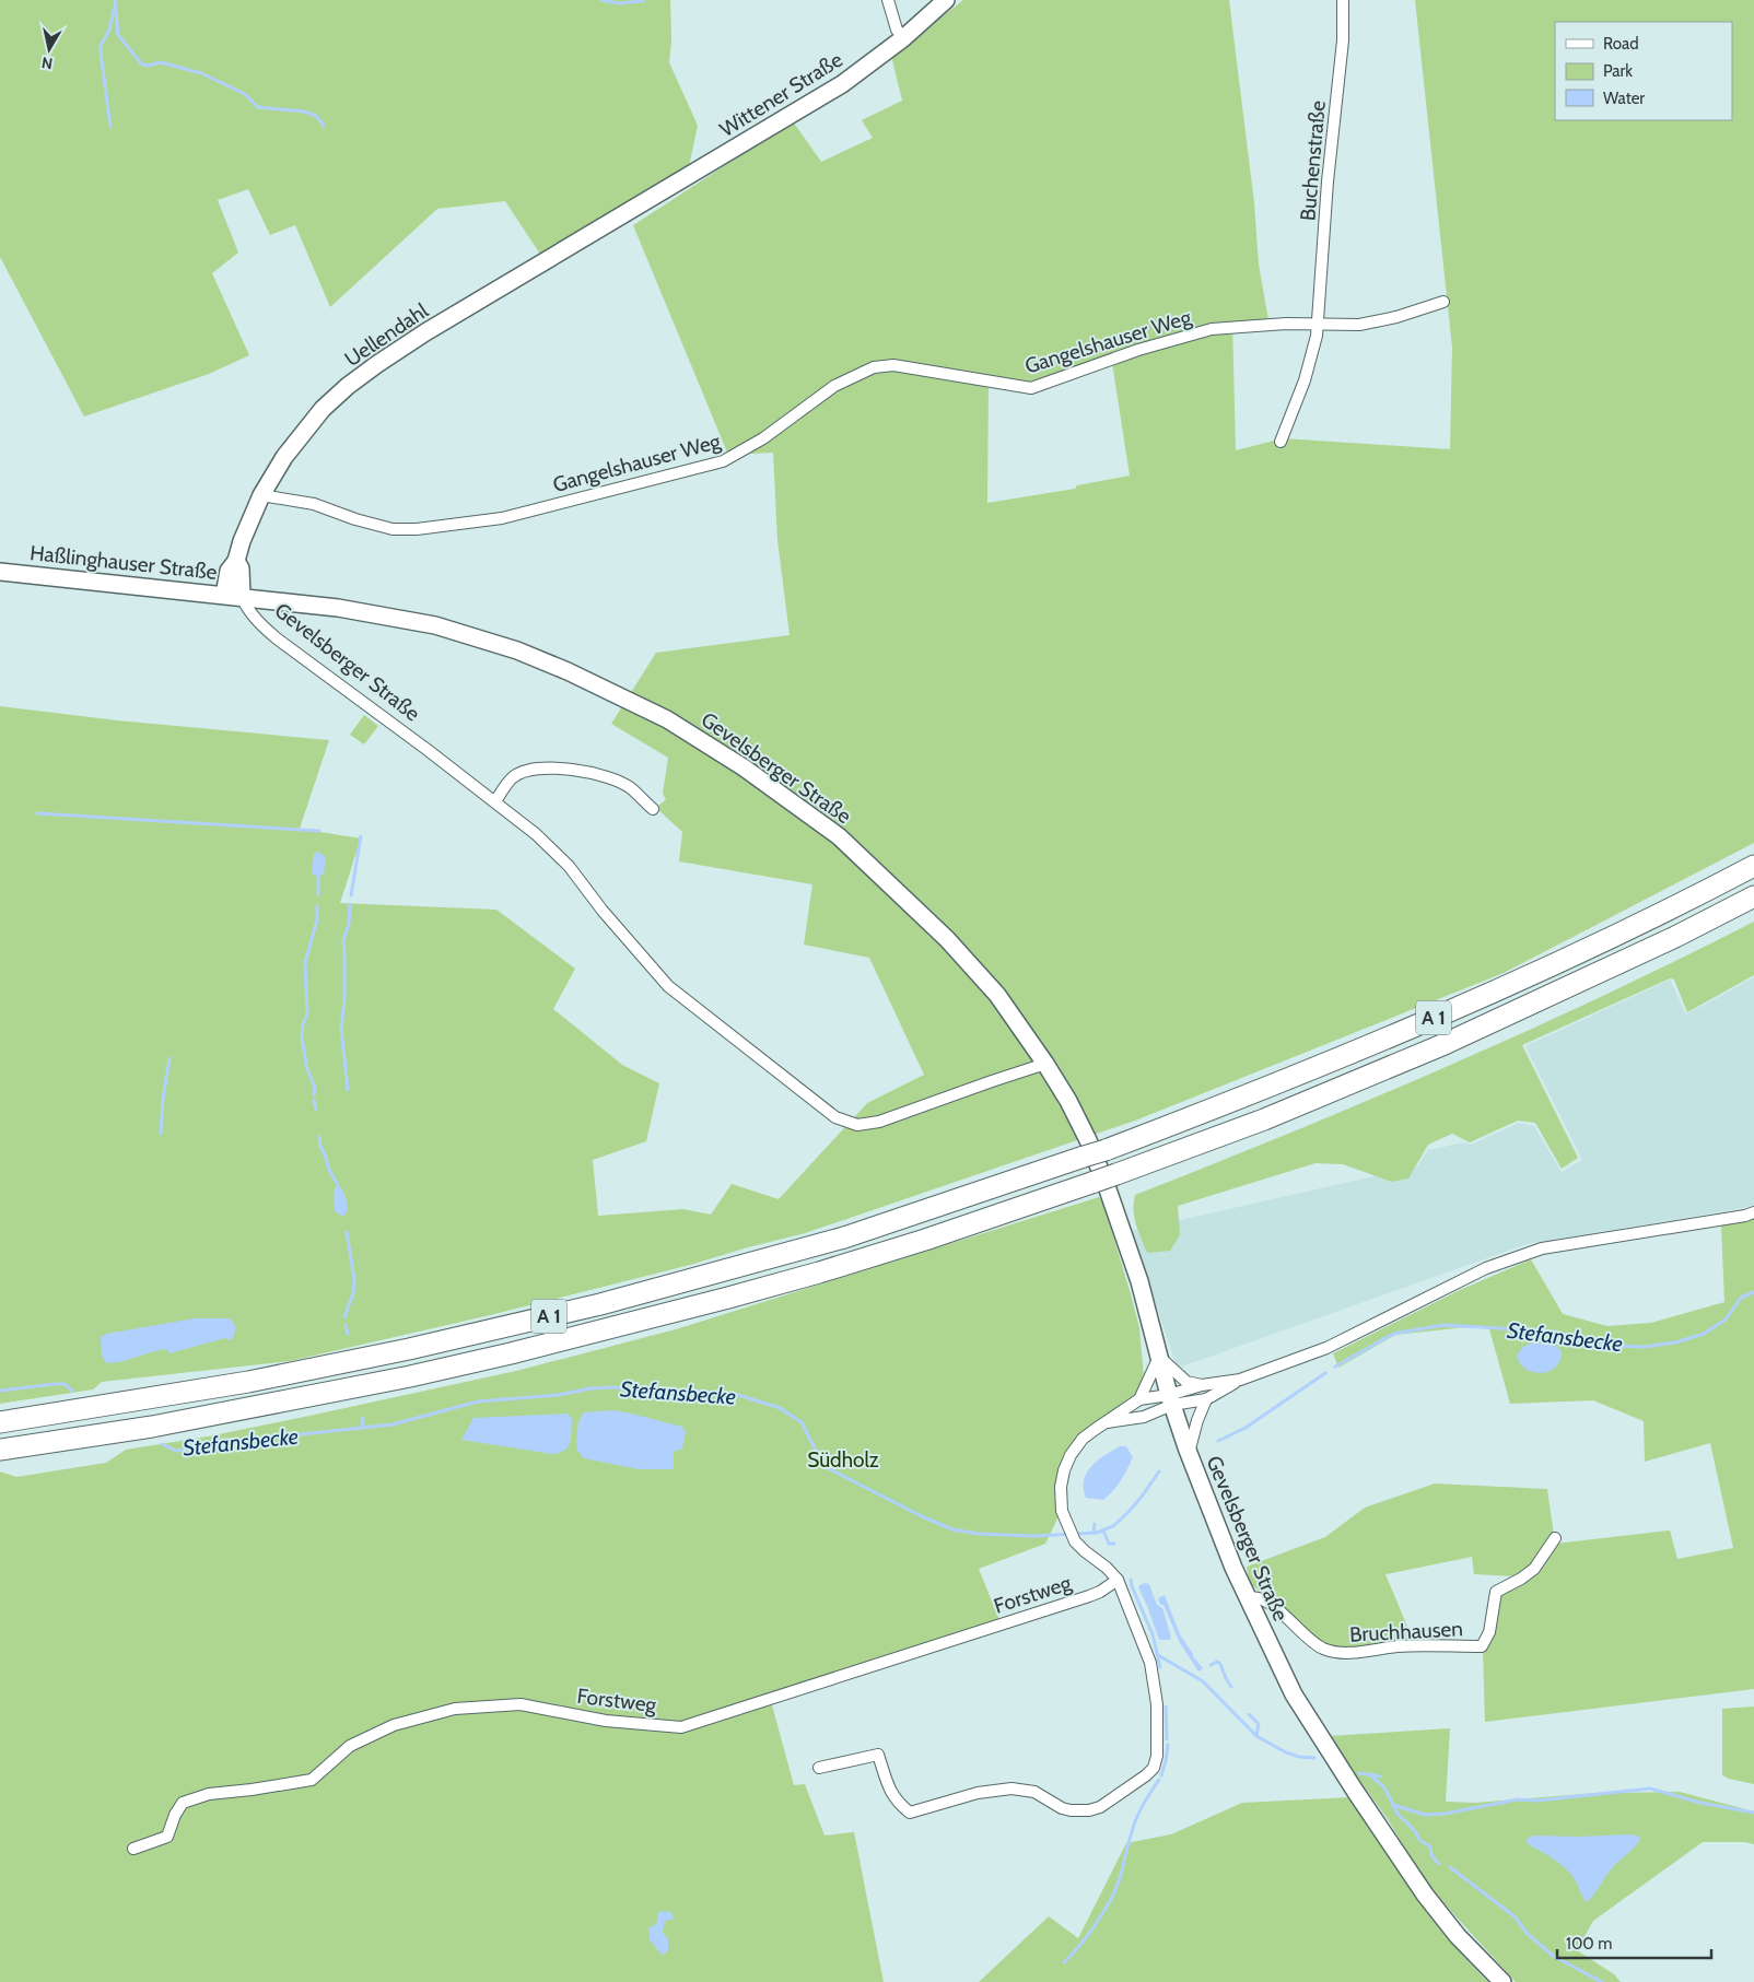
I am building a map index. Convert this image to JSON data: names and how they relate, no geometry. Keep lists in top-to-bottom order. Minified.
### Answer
{"streets":{"highway":["A 1"],"main road":["Wittener Straße","Uellendahl","Haßlinghauser Straße","Gevelsberger Straße"],"street":["Buchenstraße","Gangelshauser Weg","Forstweg","Bruchhausen"]},"crossings":[["Wittener Straße","Uellendahl"],["Buchenstraße","Gangelshauser Weg"],["Uellendahl","Gangelshauser Weg"],["Uellendahl","Haßlinghauser Straße"],["Uellendahl","Gevelsberger Straße"],["Haßlinghauser Straße","Gevelsberger Straße"],["Gevelsberger Straße","Bruchhausen"]],"water":["Stefansbecke"],"parks":["Südholz"],"legend":["Road","Park","Water"],"scale_bar":"100 m","north":"bottom"}
